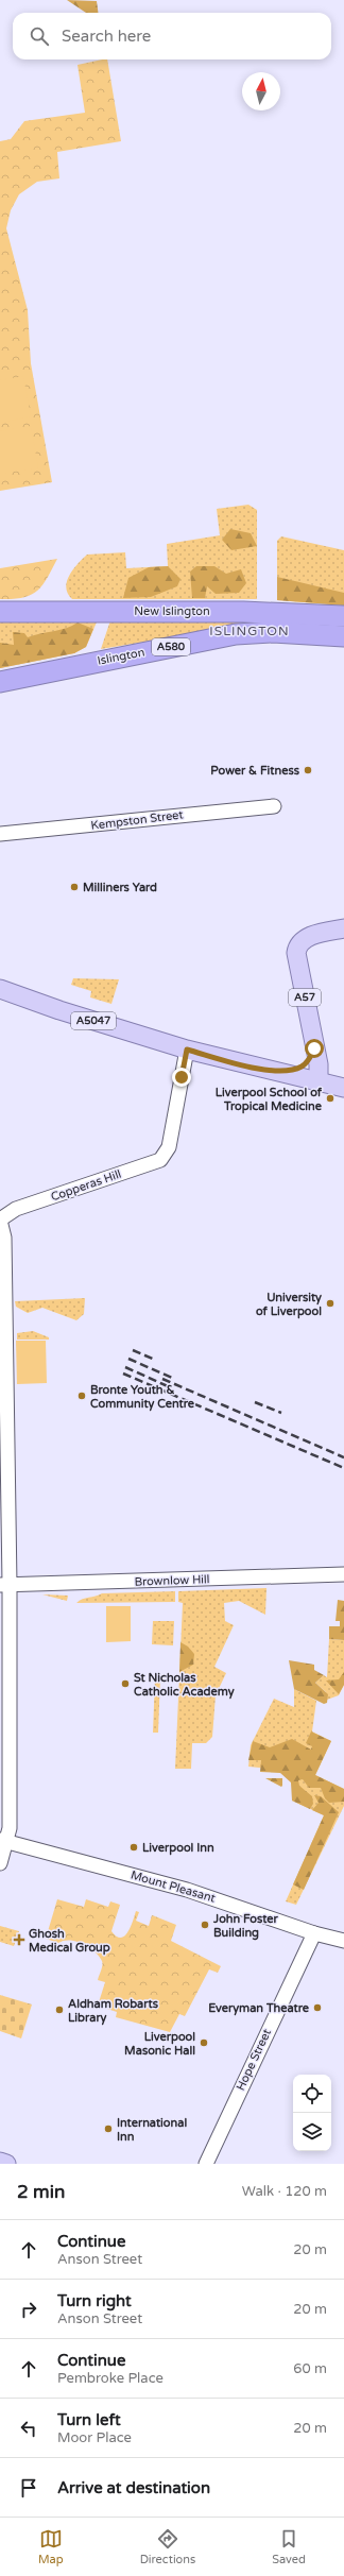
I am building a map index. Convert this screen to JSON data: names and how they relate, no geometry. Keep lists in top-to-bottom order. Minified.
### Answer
{"streets":{"highway":["New Islington","A580","Islington"],"main road":["A57","A5047"],"street":["Kempston Street","Copperas Hill","Brownlow Hill","Mount Pleasant","Hope Street"]},"crossings":[["A57","A5047"],["A5047","Copperas Hill"],["Mount Pleasant","Hope Street"]],"districts":["ISLINGTON"],"places":{"other":["Power & Fitness","Milliners Yard","Liverpool School of Tropical Medicine","University of Liverpool","Bronte Youth & Community Centre","St Nicholas Catholic Academy","Liverpool Inn","John Foster Building","Everyman Theatre","Aldham Robarts Library","Liverpool Masonic Hall","International Inn"],"health":["Ghosh Medical Group"]},"north":"top","page":{"search":"Search here","heading":["2 min","Walk · 120 m"],"list":[["Continue","Anson Street","20 m"],["Turn right","Anson Street","20 m"],["Continue","Pembroke Place","60 m"],["Turn left","Moor Place","20 m"],"Arrive at destination"],"nav":["Map","Directions","Saved"]}}
